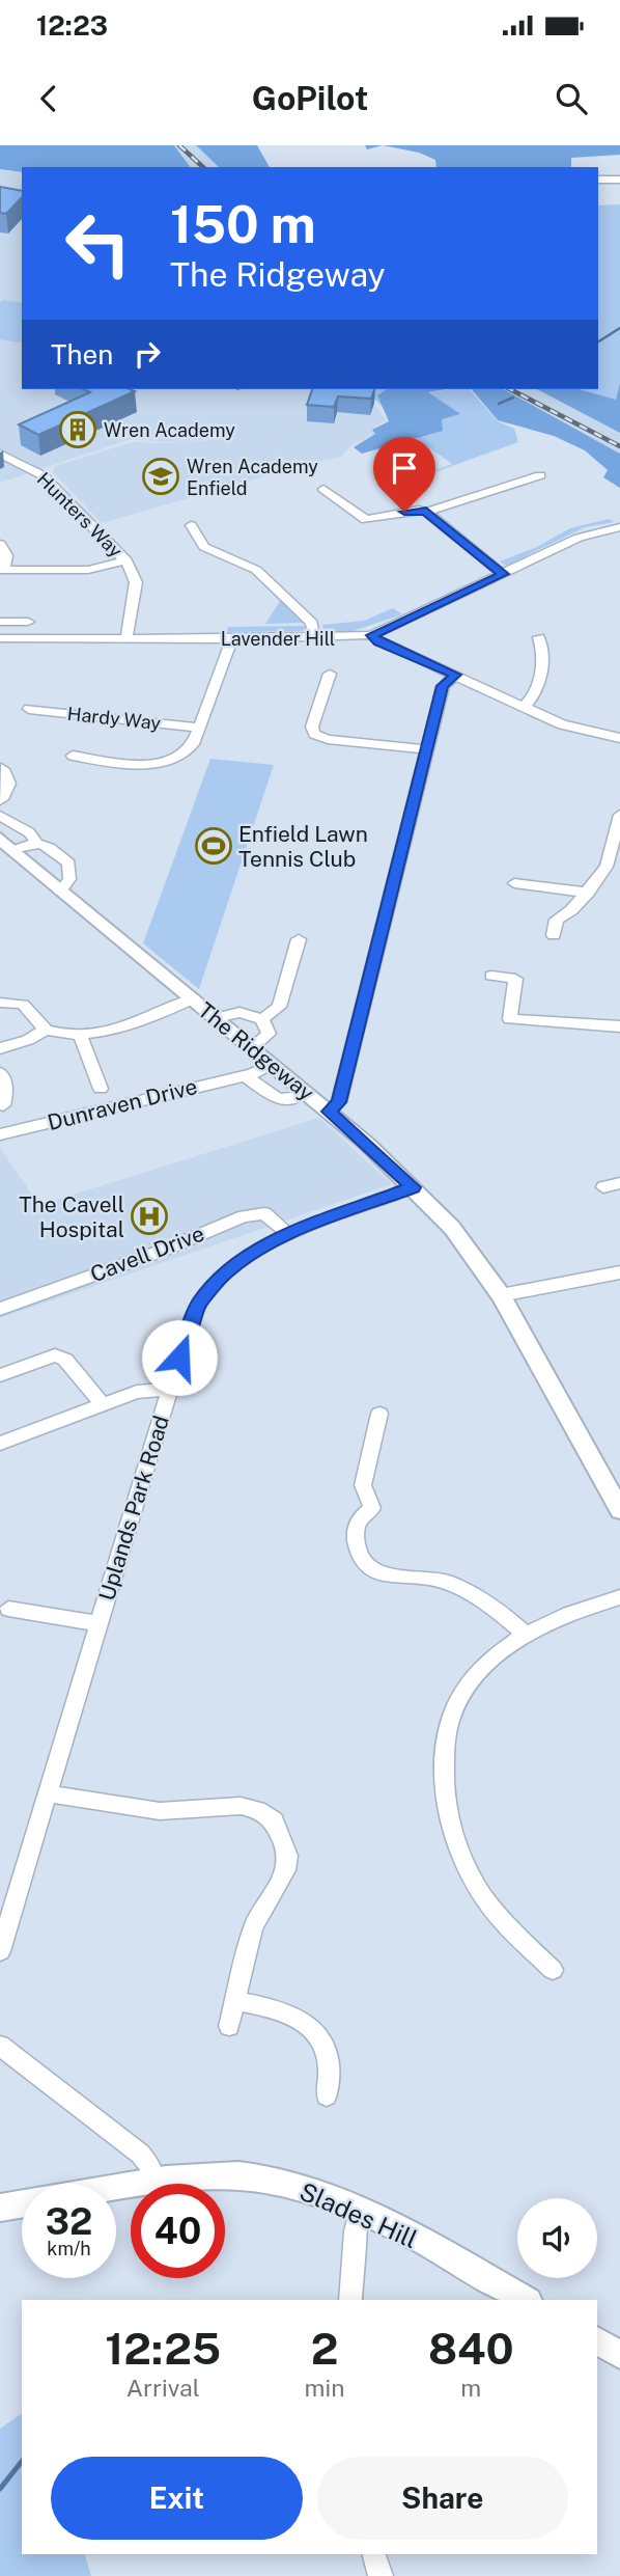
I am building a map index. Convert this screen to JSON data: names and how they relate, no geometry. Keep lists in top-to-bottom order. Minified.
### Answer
{"streets":{"main road":["The Ridgeway","Slades Hill"],"street":["Hunters Way","Lavender Hill","Hardy Way","Dunraven Drive","Cavell Drive","Uplands Park Road"]},"crossings":[["Hunters Way","Lavender Hill"],["Lavender Hill","Hardy Way"],["The Ridgeway","Dunraven Drive"],["The Ridgeway","Uplands Park Road"],["Cavell Drive","Uplands Park Road"]],"places":{"building":["Wren Academy"],"school or university":["Wren Academy Enfield"],"sports":["Enfield Lawn Tennis Club"],"hospital":["The Cavell Hospital"]},"page":{"status":"12:23","header":"GoPilot","turn":["150 m","The Ridgeway"],"then":"Then","speed":"32 km/h","limit":"40","eta":["12:25","Arrival","2","min","840","m"],"buttons":["Exit","Share"]}}
